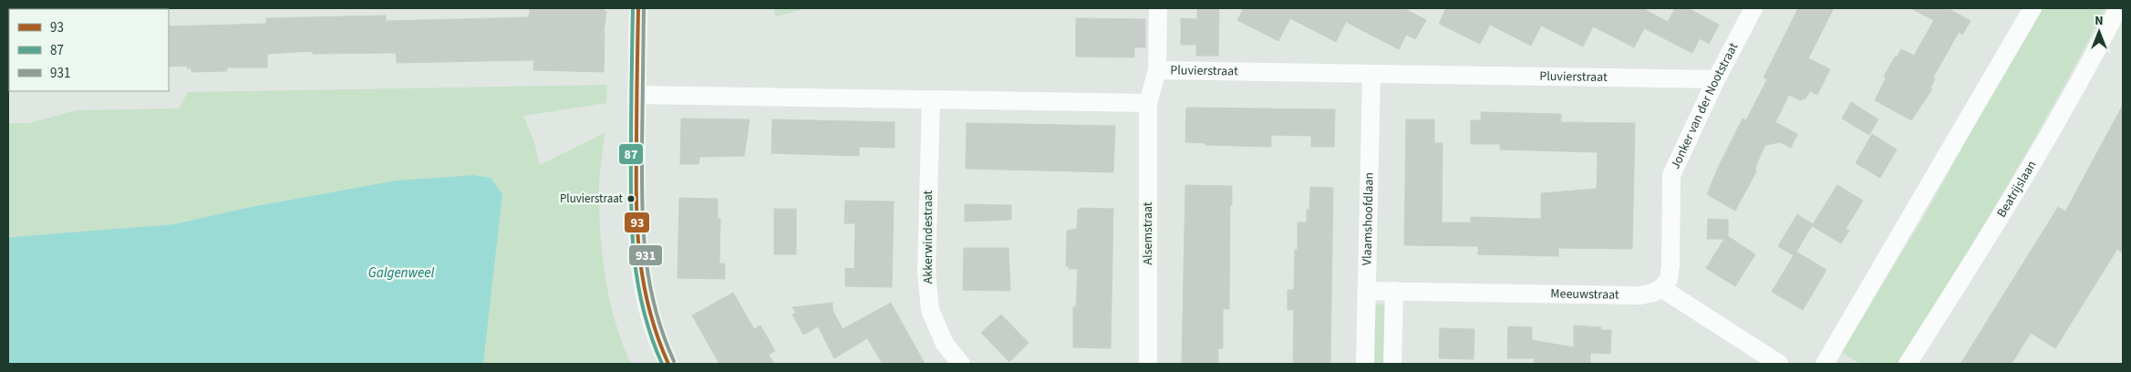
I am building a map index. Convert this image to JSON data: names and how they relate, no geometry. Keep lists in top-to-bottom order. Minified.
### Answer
{"streets":{"street":["Pluvierstraat","Jonker van der Nootstraat","Beatrijslaan","Vlaamshoofdlaan","Alsemstraat","Akkerwindestraat","Meeuwstraat"]},"crossings":[["Pluvierstraat","Jonker van der Nootstraat"],["Pluvierstraat","Vlaamshoofdlaan"],["Pluvierstraat","Alsemstraat"],["Jonker van der Nootstraat","Meeuwstraat"],["Vlaamshoofdlaan","Meeuwstraat"]],"water":["Galgenweel"],"places":["Pluvierstraat"],"lines":["transit line 93","transit line 87","transit line 931"],"legend":["93","87","931"],"north":"top"}
